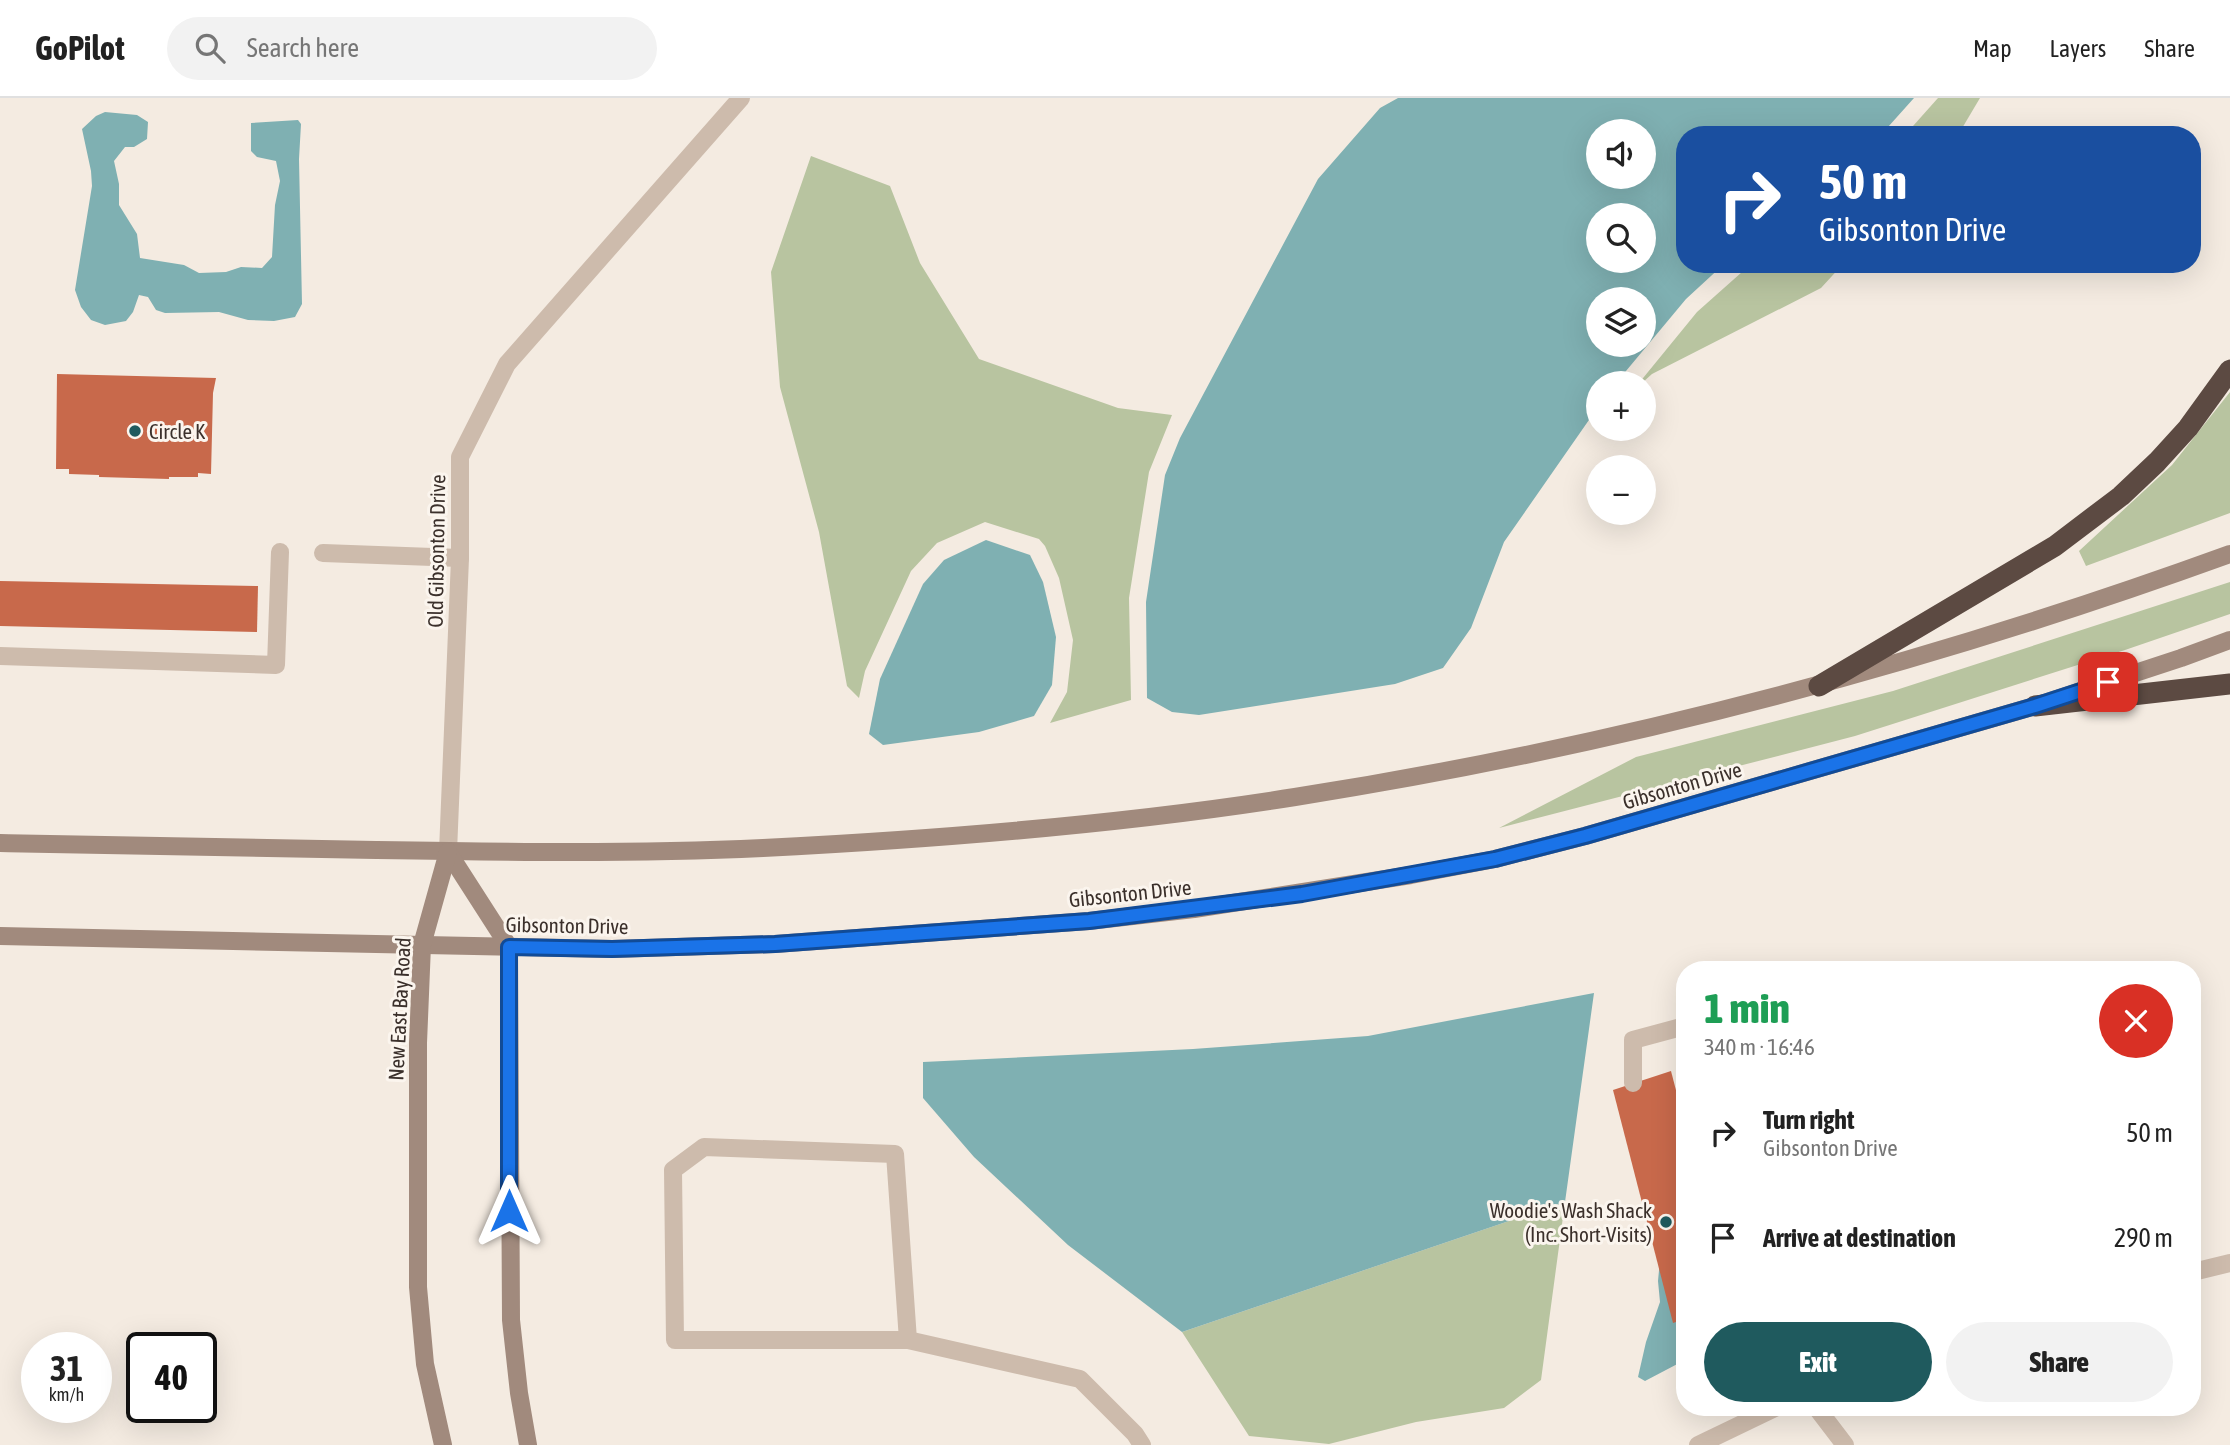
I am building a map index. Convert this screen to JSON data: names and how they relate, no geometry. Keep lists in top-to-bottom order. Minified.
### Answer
{"streets":{"main road":["Gibsonton Drive","New East Bay Road"],"street":["Old Gibsonton Drive"]},"crossings":[["Old Gibsonton Drive","New East Bay Road"],["Gibsonton Drive","New East Bay Road"]],"places":["Circle K","Woodie's Wash Shack (Inc. Short-Visits)"],"page":{"header":"GoPilot","search":"Search here","nav":["Map","Layers","Share"],"map_buttons":["+","−"],"turn":["50 m","Gibsonton Drive"],"heading":["1 min","340 m · 16:46"],"list":[{"name":"Turn right","note":"Gibsonton Drive","value":"50 m"},{"name":"Arrive at destination","value":"290 m"}],"buttons":["Exit","Share"],"speed":"31 km/h","limit":"40"}}
